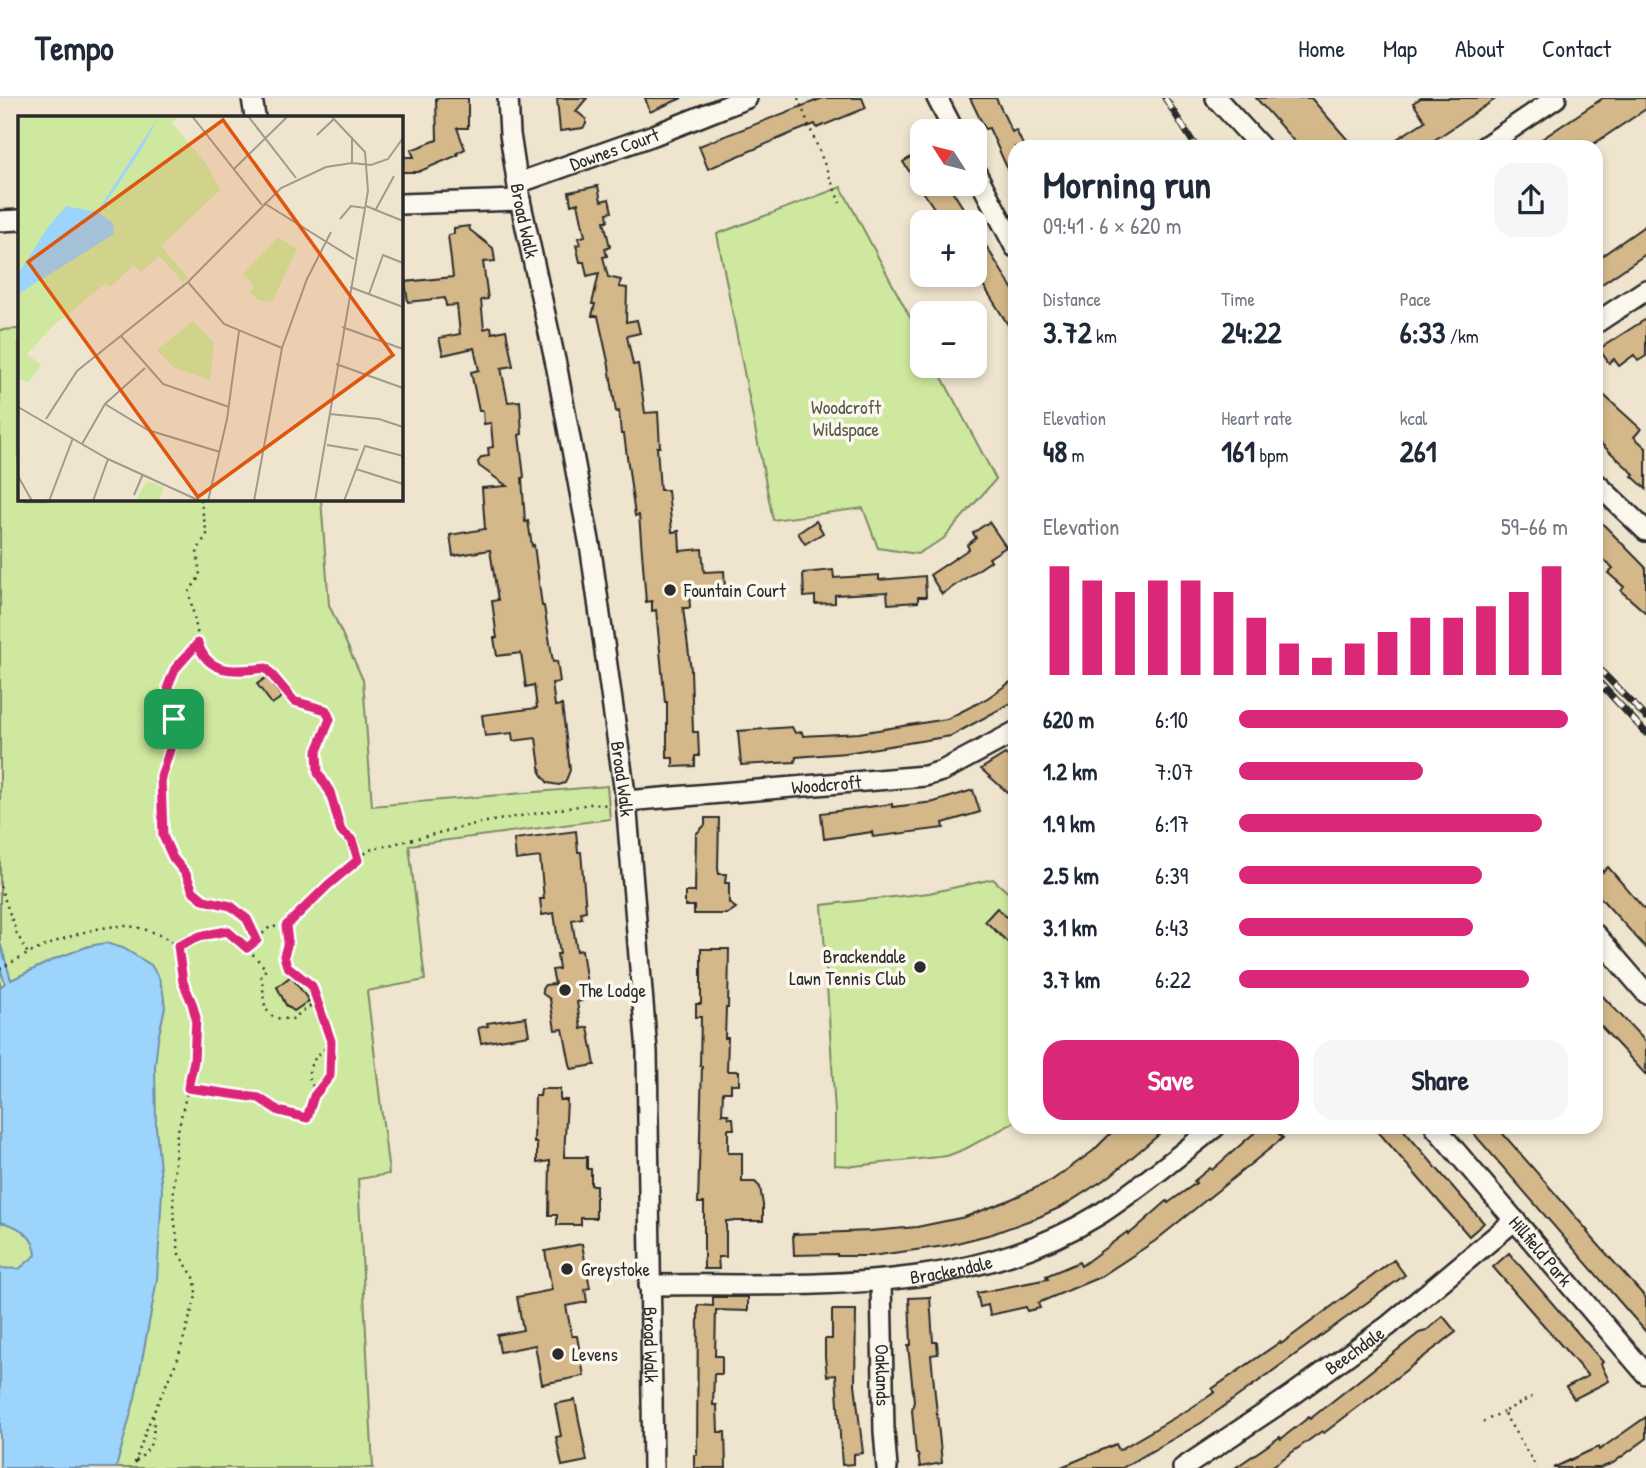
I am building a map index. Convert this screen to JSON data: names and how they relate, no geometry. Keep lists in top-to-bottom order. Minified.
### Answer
{"streets":{"street":["Downes Court","Broad Walk","Woodcroft","Hillfield Park","Brackendale","Beechdale","Oaklands"]},"crossings":[["Downes Court","Broad Walk"],["Broad Walk","Woodcroft"],["Broad Walk","Brackendale"],["Hillfield Park","Beechdale"],["Brackendale","Oaklands"]],"parks":["Woodcroft Wildspace"],"places":["Fountain Court","Brackendale Lawn Tennis Club","The Lodge","Greystoke","Levens"],"north":"top left","page":{"header":"Tempo","nav":["Home","Map","About","Contact"],"map_buttons":["+","−"],"heading":["Morning run","09:41 · 6 × 620 m"],"stats":[["Distance","3.72 km"],["Time","24:22"],["Pace","6:33 /km"],["Elevation","48 m"],["Heart rate","161 bpm"],["kcal","261"]],"chart":["Elevation","59–66 m"],"list":[{"name":"620 m","note":"6:10"},{"name":"1.2 km","note":"7:07"},{"name":"1.9 km","note":"6:17"},{"name":"2.5 km","note":"6:39"},{"name":"3.1 km","note":"6:43"},{"name":"3.7 km","note":"6:22"}],"buttons":["Save","Share"]}}
